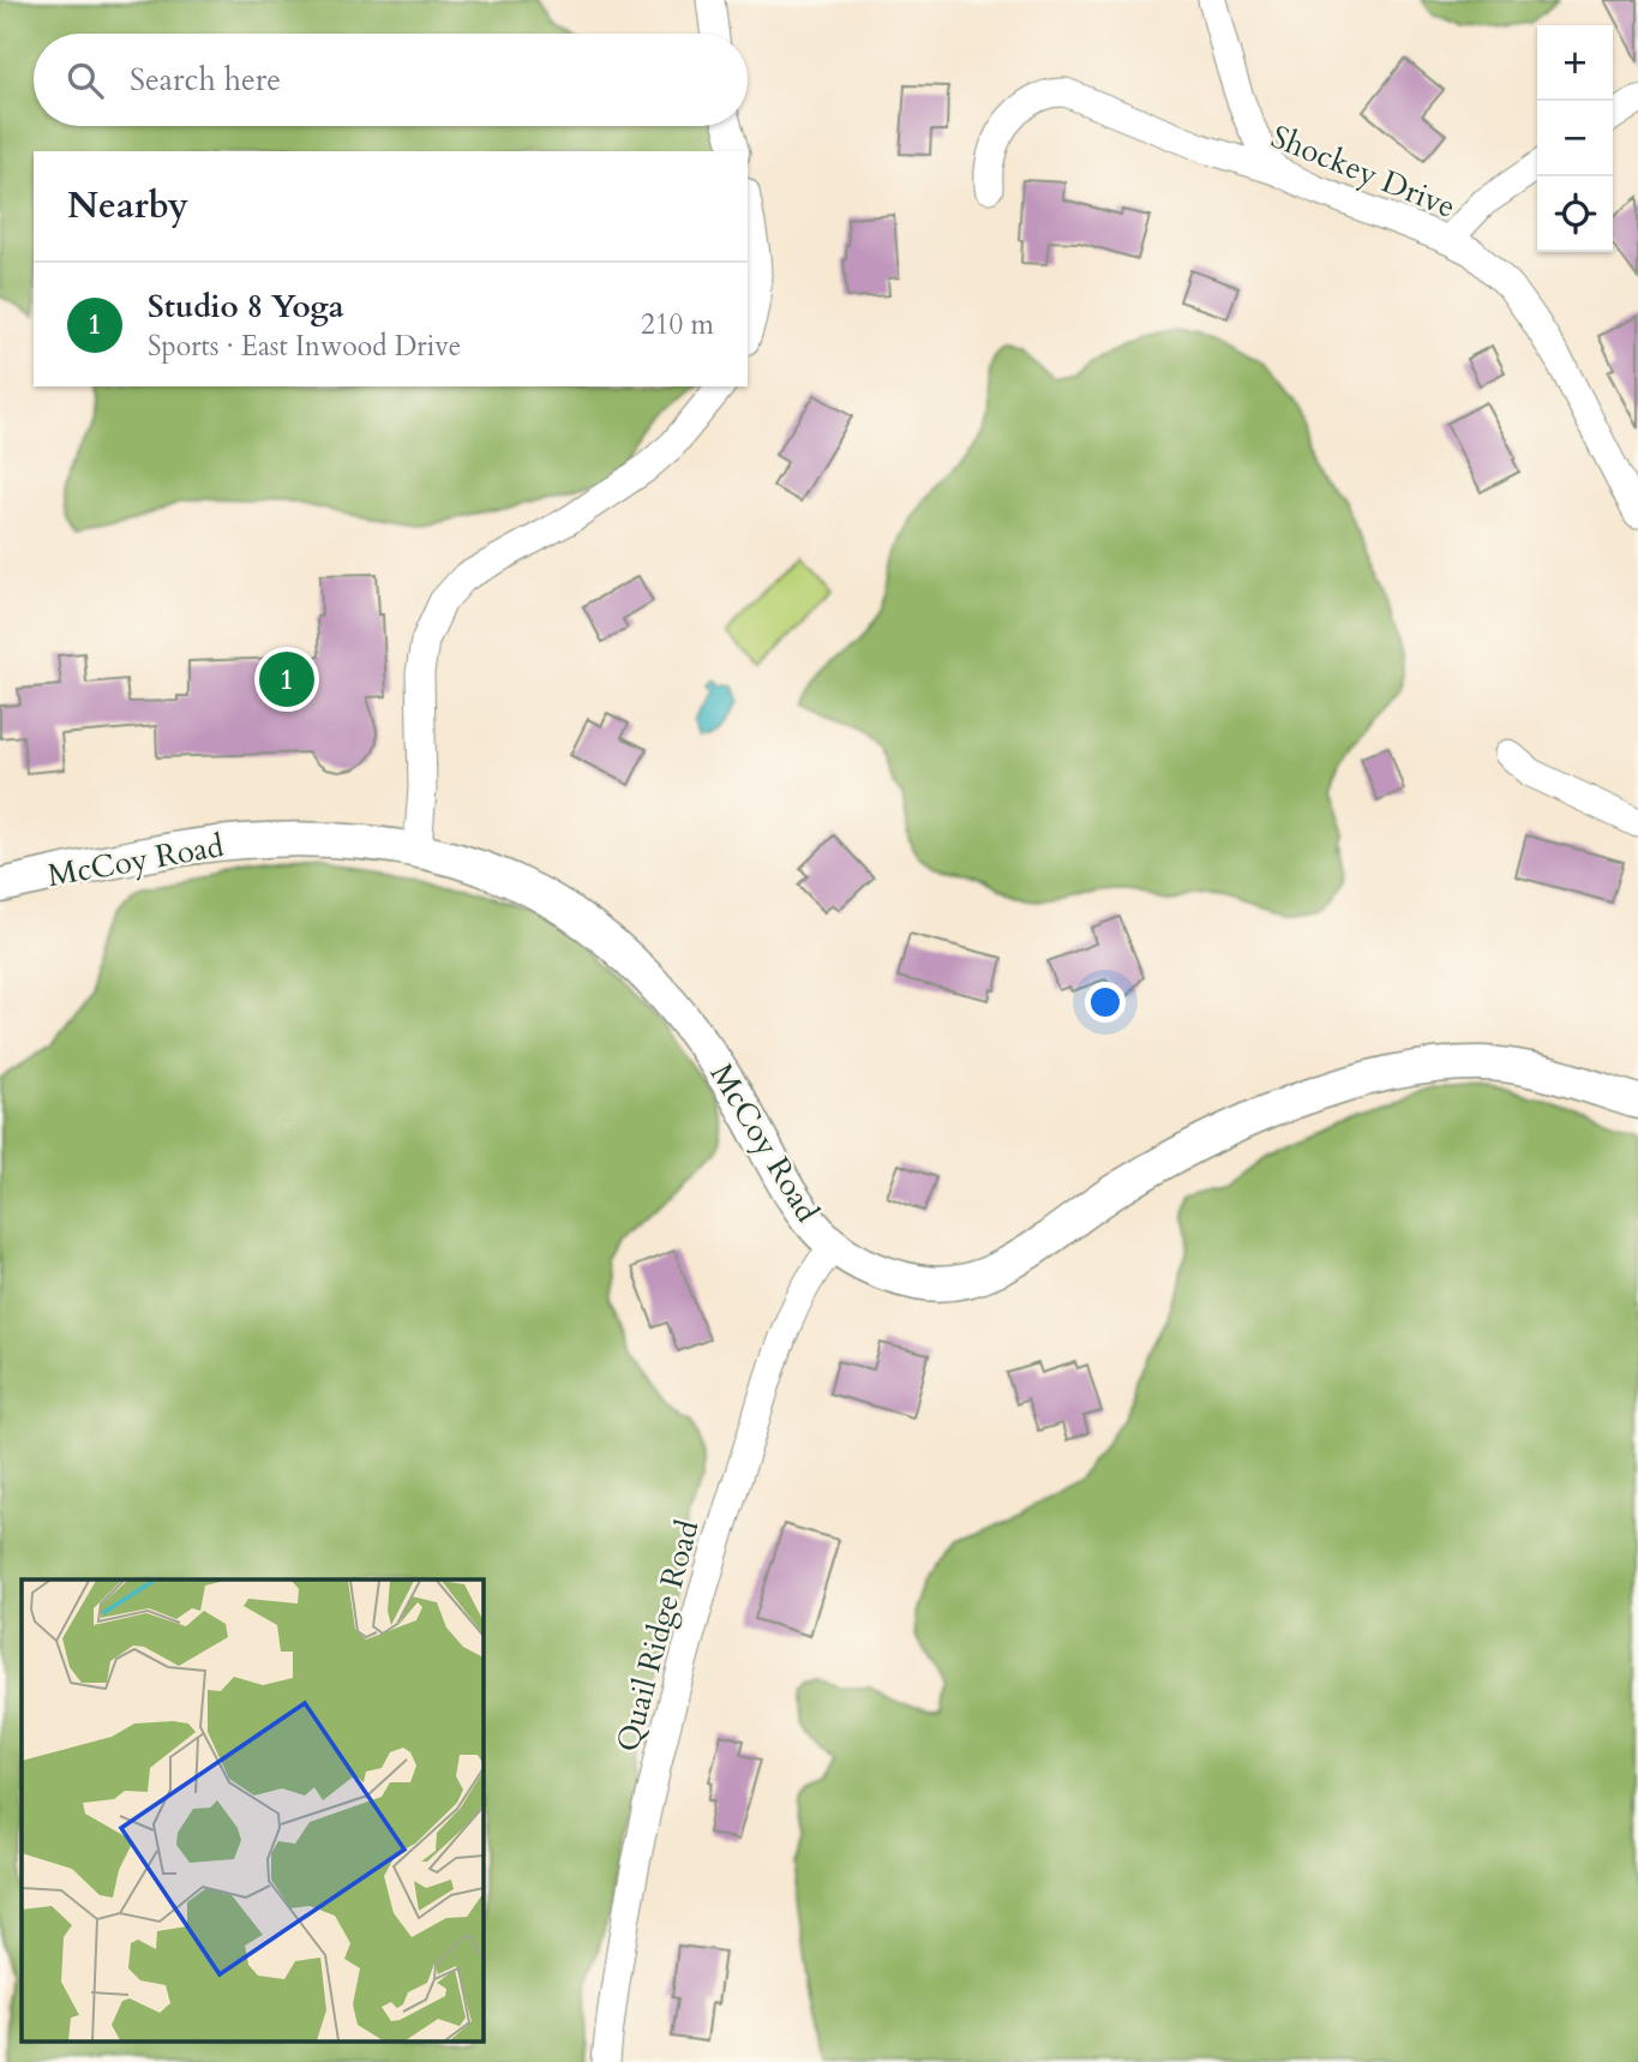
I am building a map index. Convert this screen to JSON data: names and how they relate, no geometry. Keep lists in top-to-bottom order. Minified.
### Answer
{"streets":{"street":["Shockey Drive","McCoy Road","Quail Ridge Road"]},"crossings":[["McCoy Road","Quail Ridge Road"]],"page":{"map_buttons":["+","−"],"search":"Search here","heading":"Nearby","list":[{"mark":"1","name":"Studio 8 Yoga","note":"Sports · East Inwood Drive","value":"210 m"}],"pins":"1"}}
